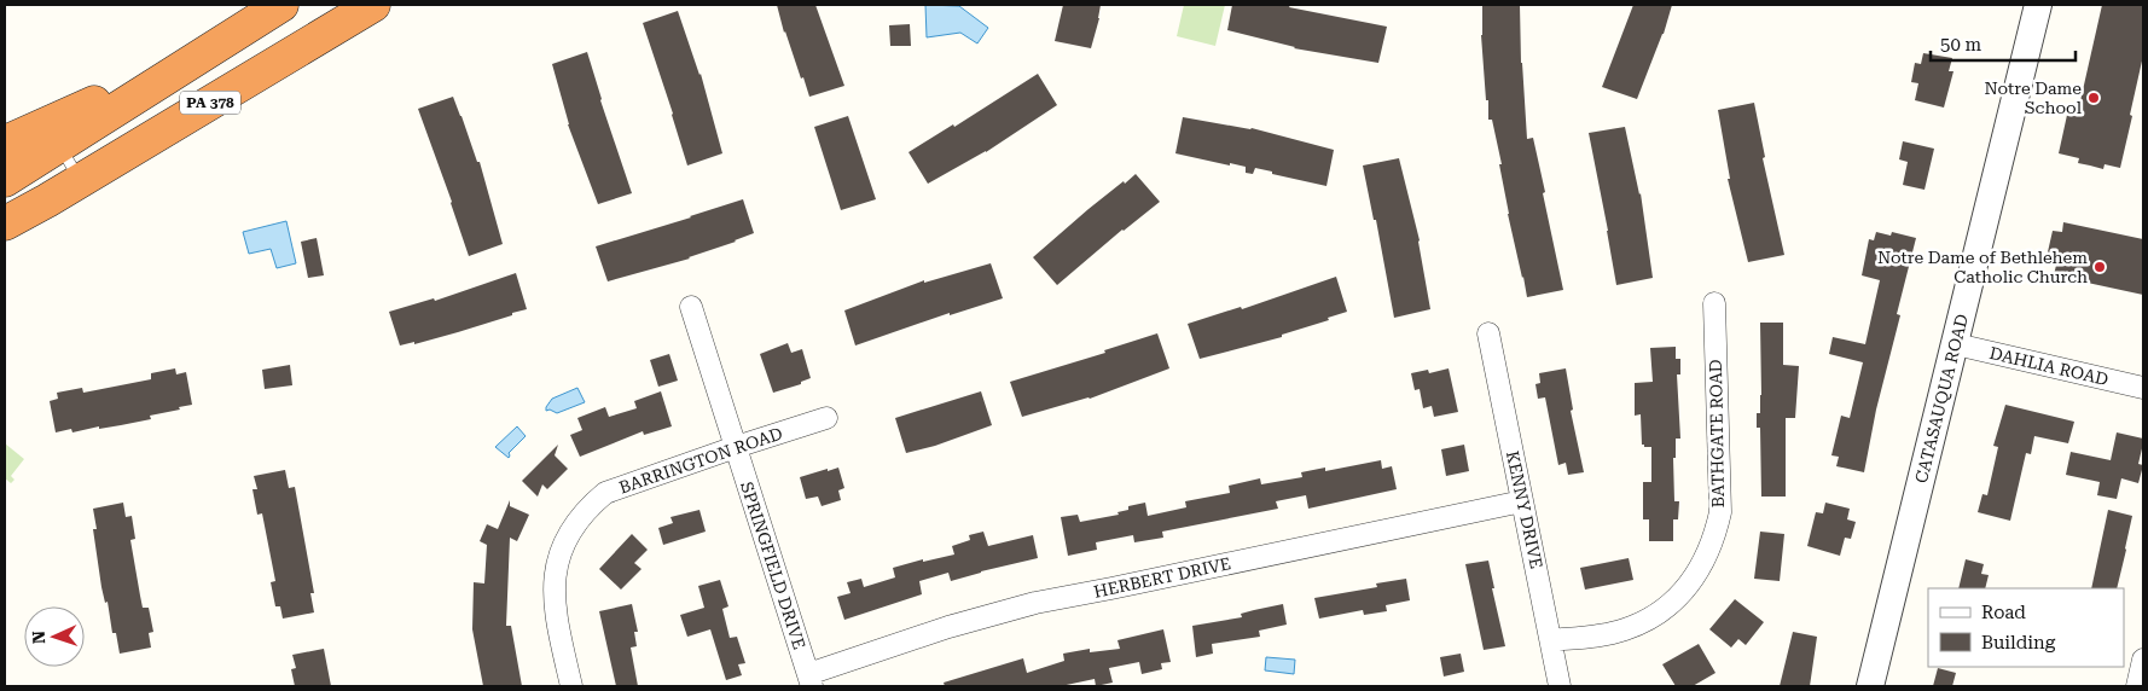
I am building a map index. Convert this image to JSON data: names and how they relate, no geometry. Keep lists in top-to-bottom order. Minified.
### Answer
{"streets":{"highway":["PA 378"],"street":["DAHLIA ROAD","CATASAUQUA ROAD","BATHGATE ROAD","BARRINGTON ROAD","KENNY DRIVE","SPRINGFIELD DRIVE","HERBERT DRIVE"]},"crossings":[["DAHLIA ROAD","CATASAUQUA ROAD"],["BATHGATE ROAD","KENNY DRIVE"],["BARRINGTON ROAD","SPRINGFIELD DRIVE"],["KENNY DRIVE","HERBERT DRIVE"],["SPRINGFIELD DRIVE","HERBERT DRIVE"]],"places":["Notre Dame School","Notre Dame of Bethlehem Catholic Church"],"legend":["Road","Building"],"scale_bar":"50 m","north":"left"}
